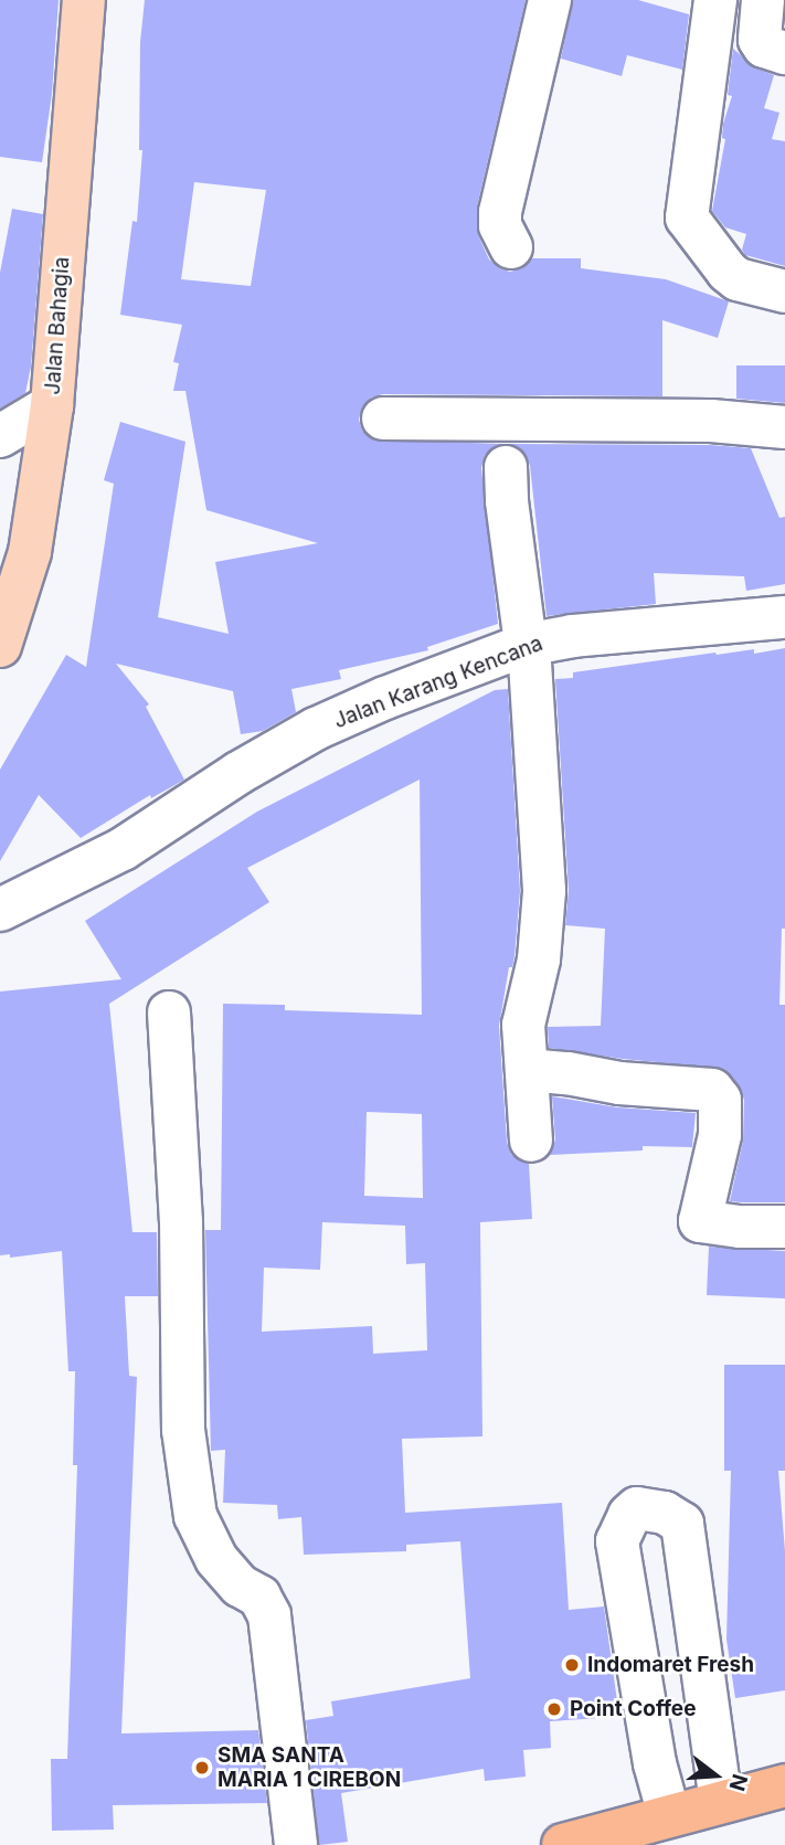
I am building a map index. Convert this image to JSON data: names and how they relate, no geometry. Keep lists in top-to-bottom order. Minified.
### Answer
{"streets":{"main road":["Jalan Bahagia"],"street":["Jalan Karang Kencana"]},"places":["Indomaret Fresh","Point Coffee","SMA SANTA MARIA 1 CIREBON"],"north":"right"}
